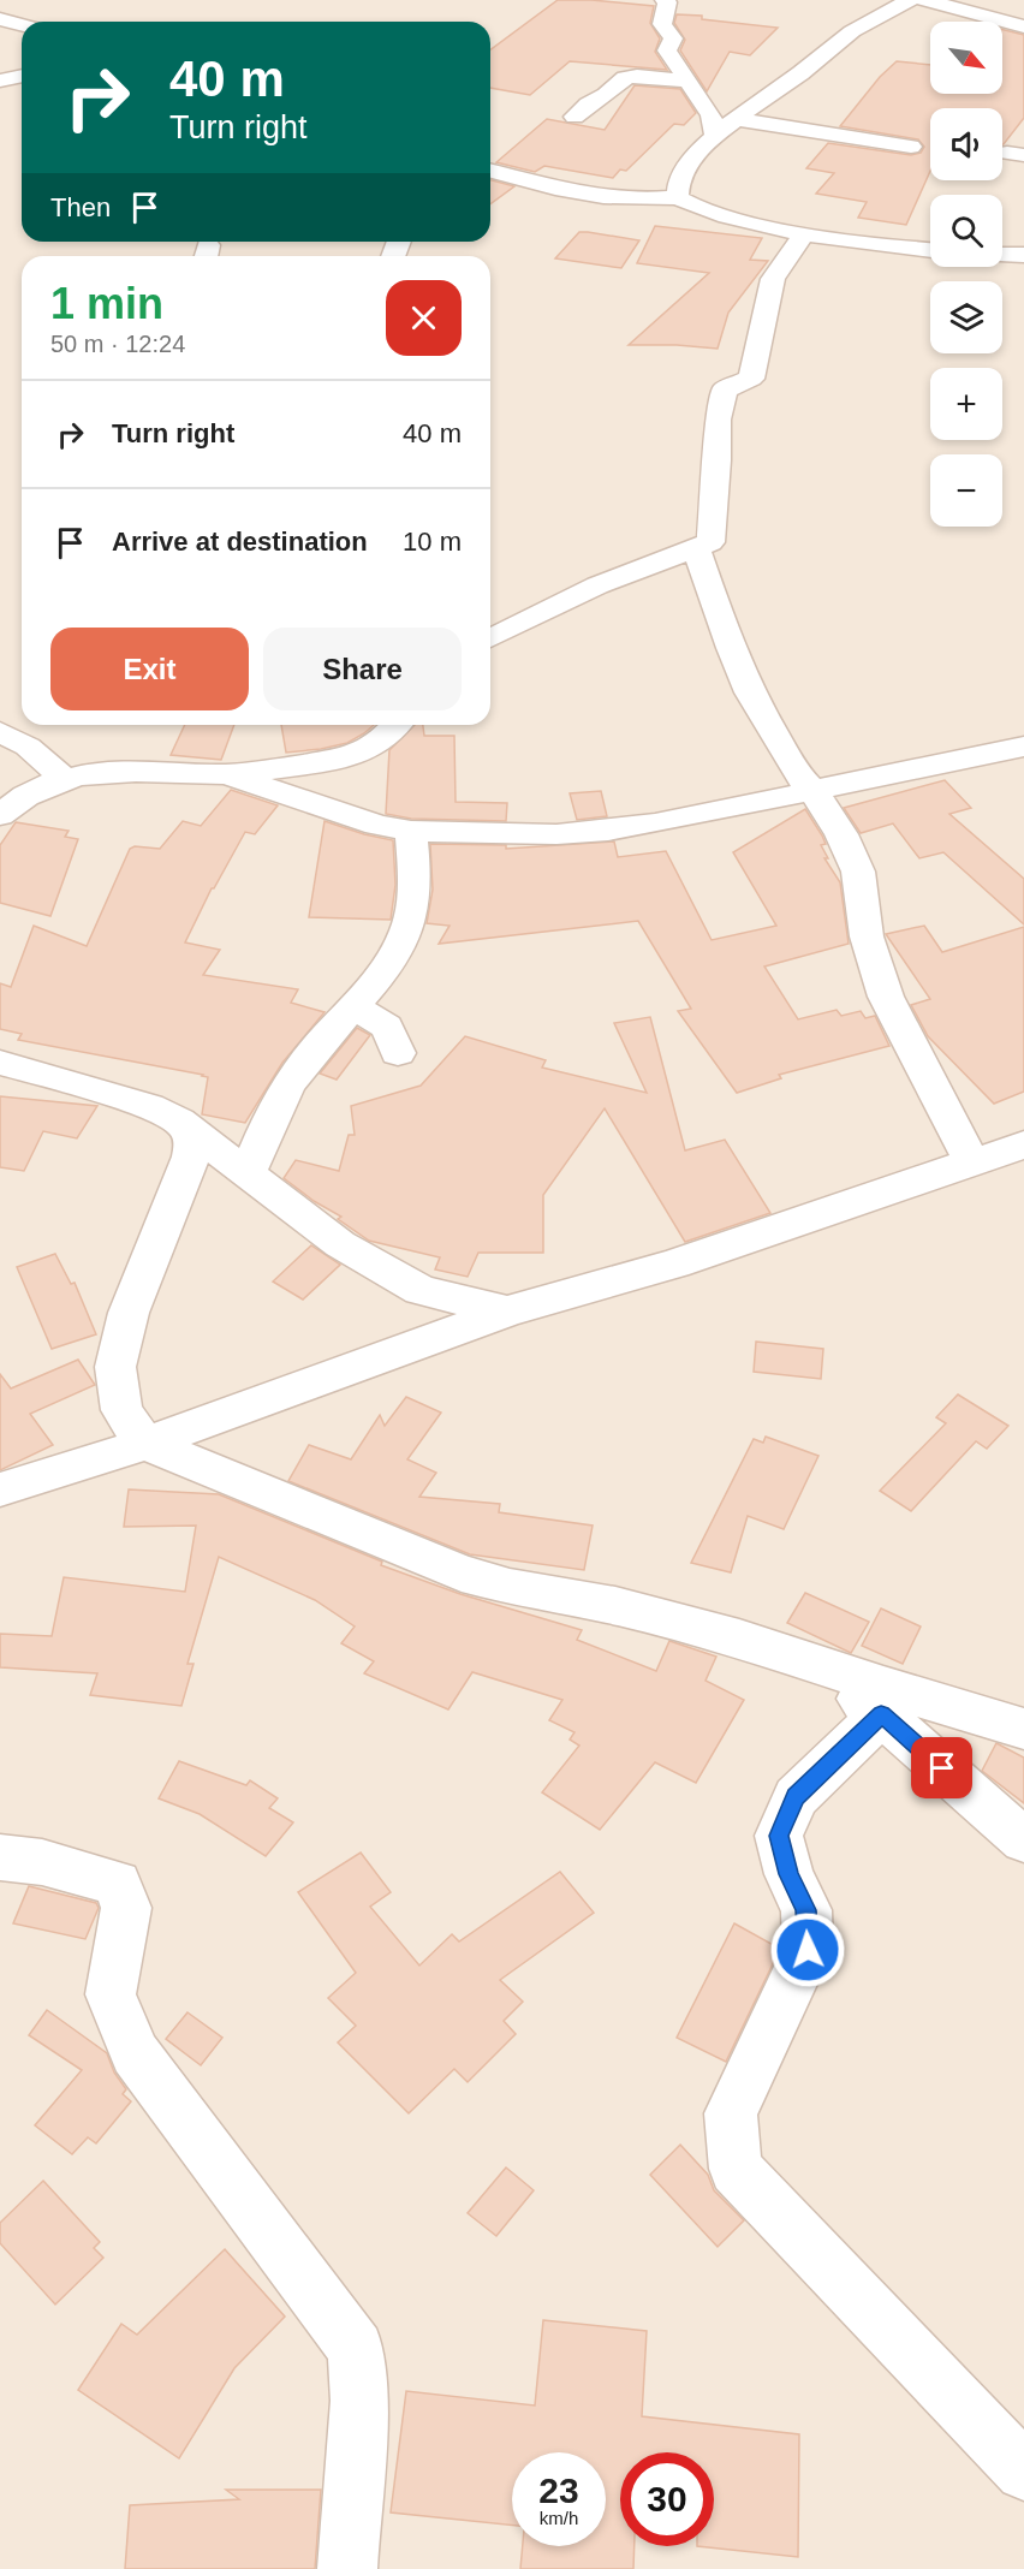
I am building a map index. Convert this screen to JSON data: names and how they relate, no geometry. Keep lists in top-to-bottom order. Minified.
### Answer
{"north":"bottom right","page":{"map_buttons":["+","−"],"turn":["40 m","Turn right"],"then":"Then","heading":["1 min","50 m · 12:24"],"list":[{"name":"Turn right","value":"40 m"},{"name":"Arrive at destination","value":"10 m"}],"buttons":["Exit","Share"],"speed":"23 km/h","limit":"30"}}
